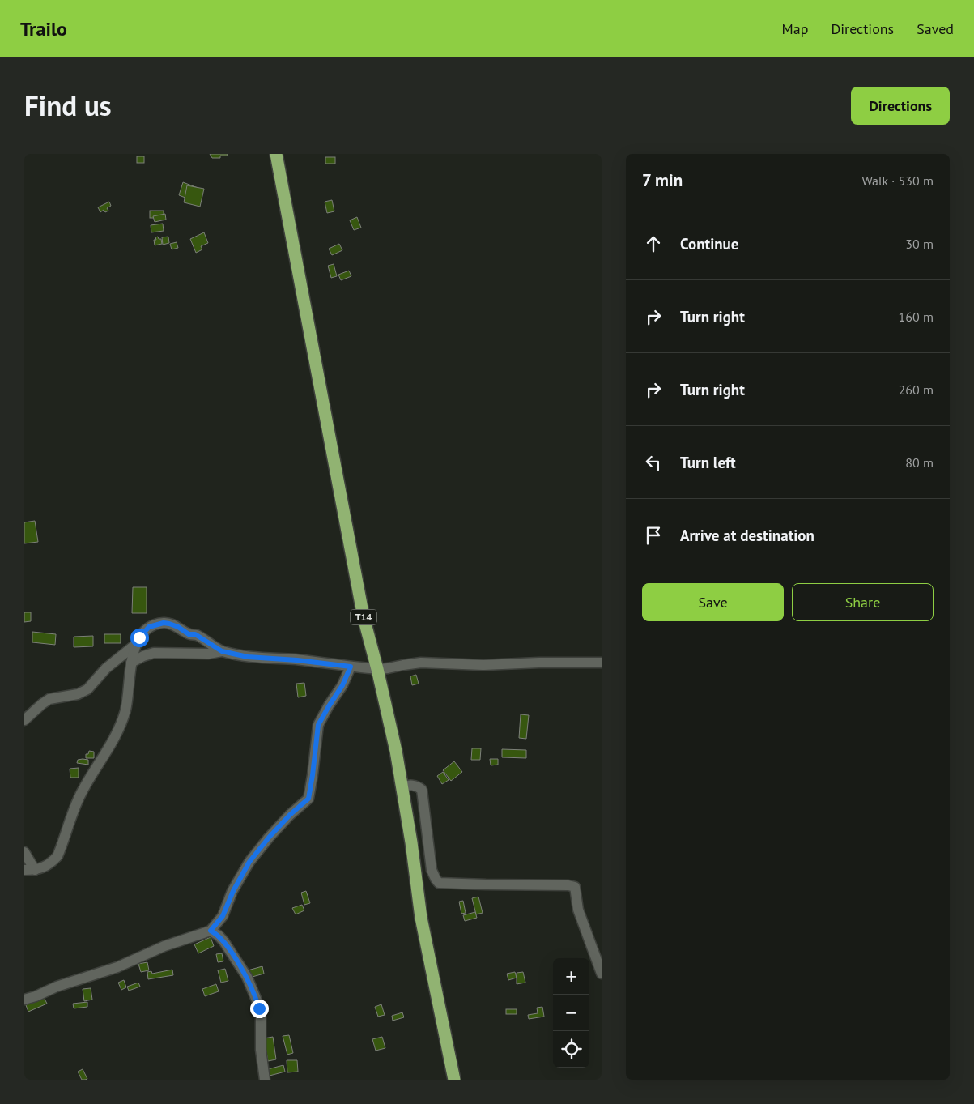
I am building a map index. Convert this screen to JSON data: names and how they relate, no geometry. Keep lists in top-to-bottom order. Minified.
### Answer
{"streets":{"highway":["T14"]},"page":{"header":"Trailo","nav":["Map","Directions","Saved"],"title":"Find us","buttons":["Directions",["Save","Share"]],"heading":["7 min","Walk · 530 m"],"list":[["Continue","30 m"],["Turn right","160 m"],["Turn right","260 m"],["Turn left","80 m"],"Arrive at destination"],"map_buttons":["+","−"]}}
